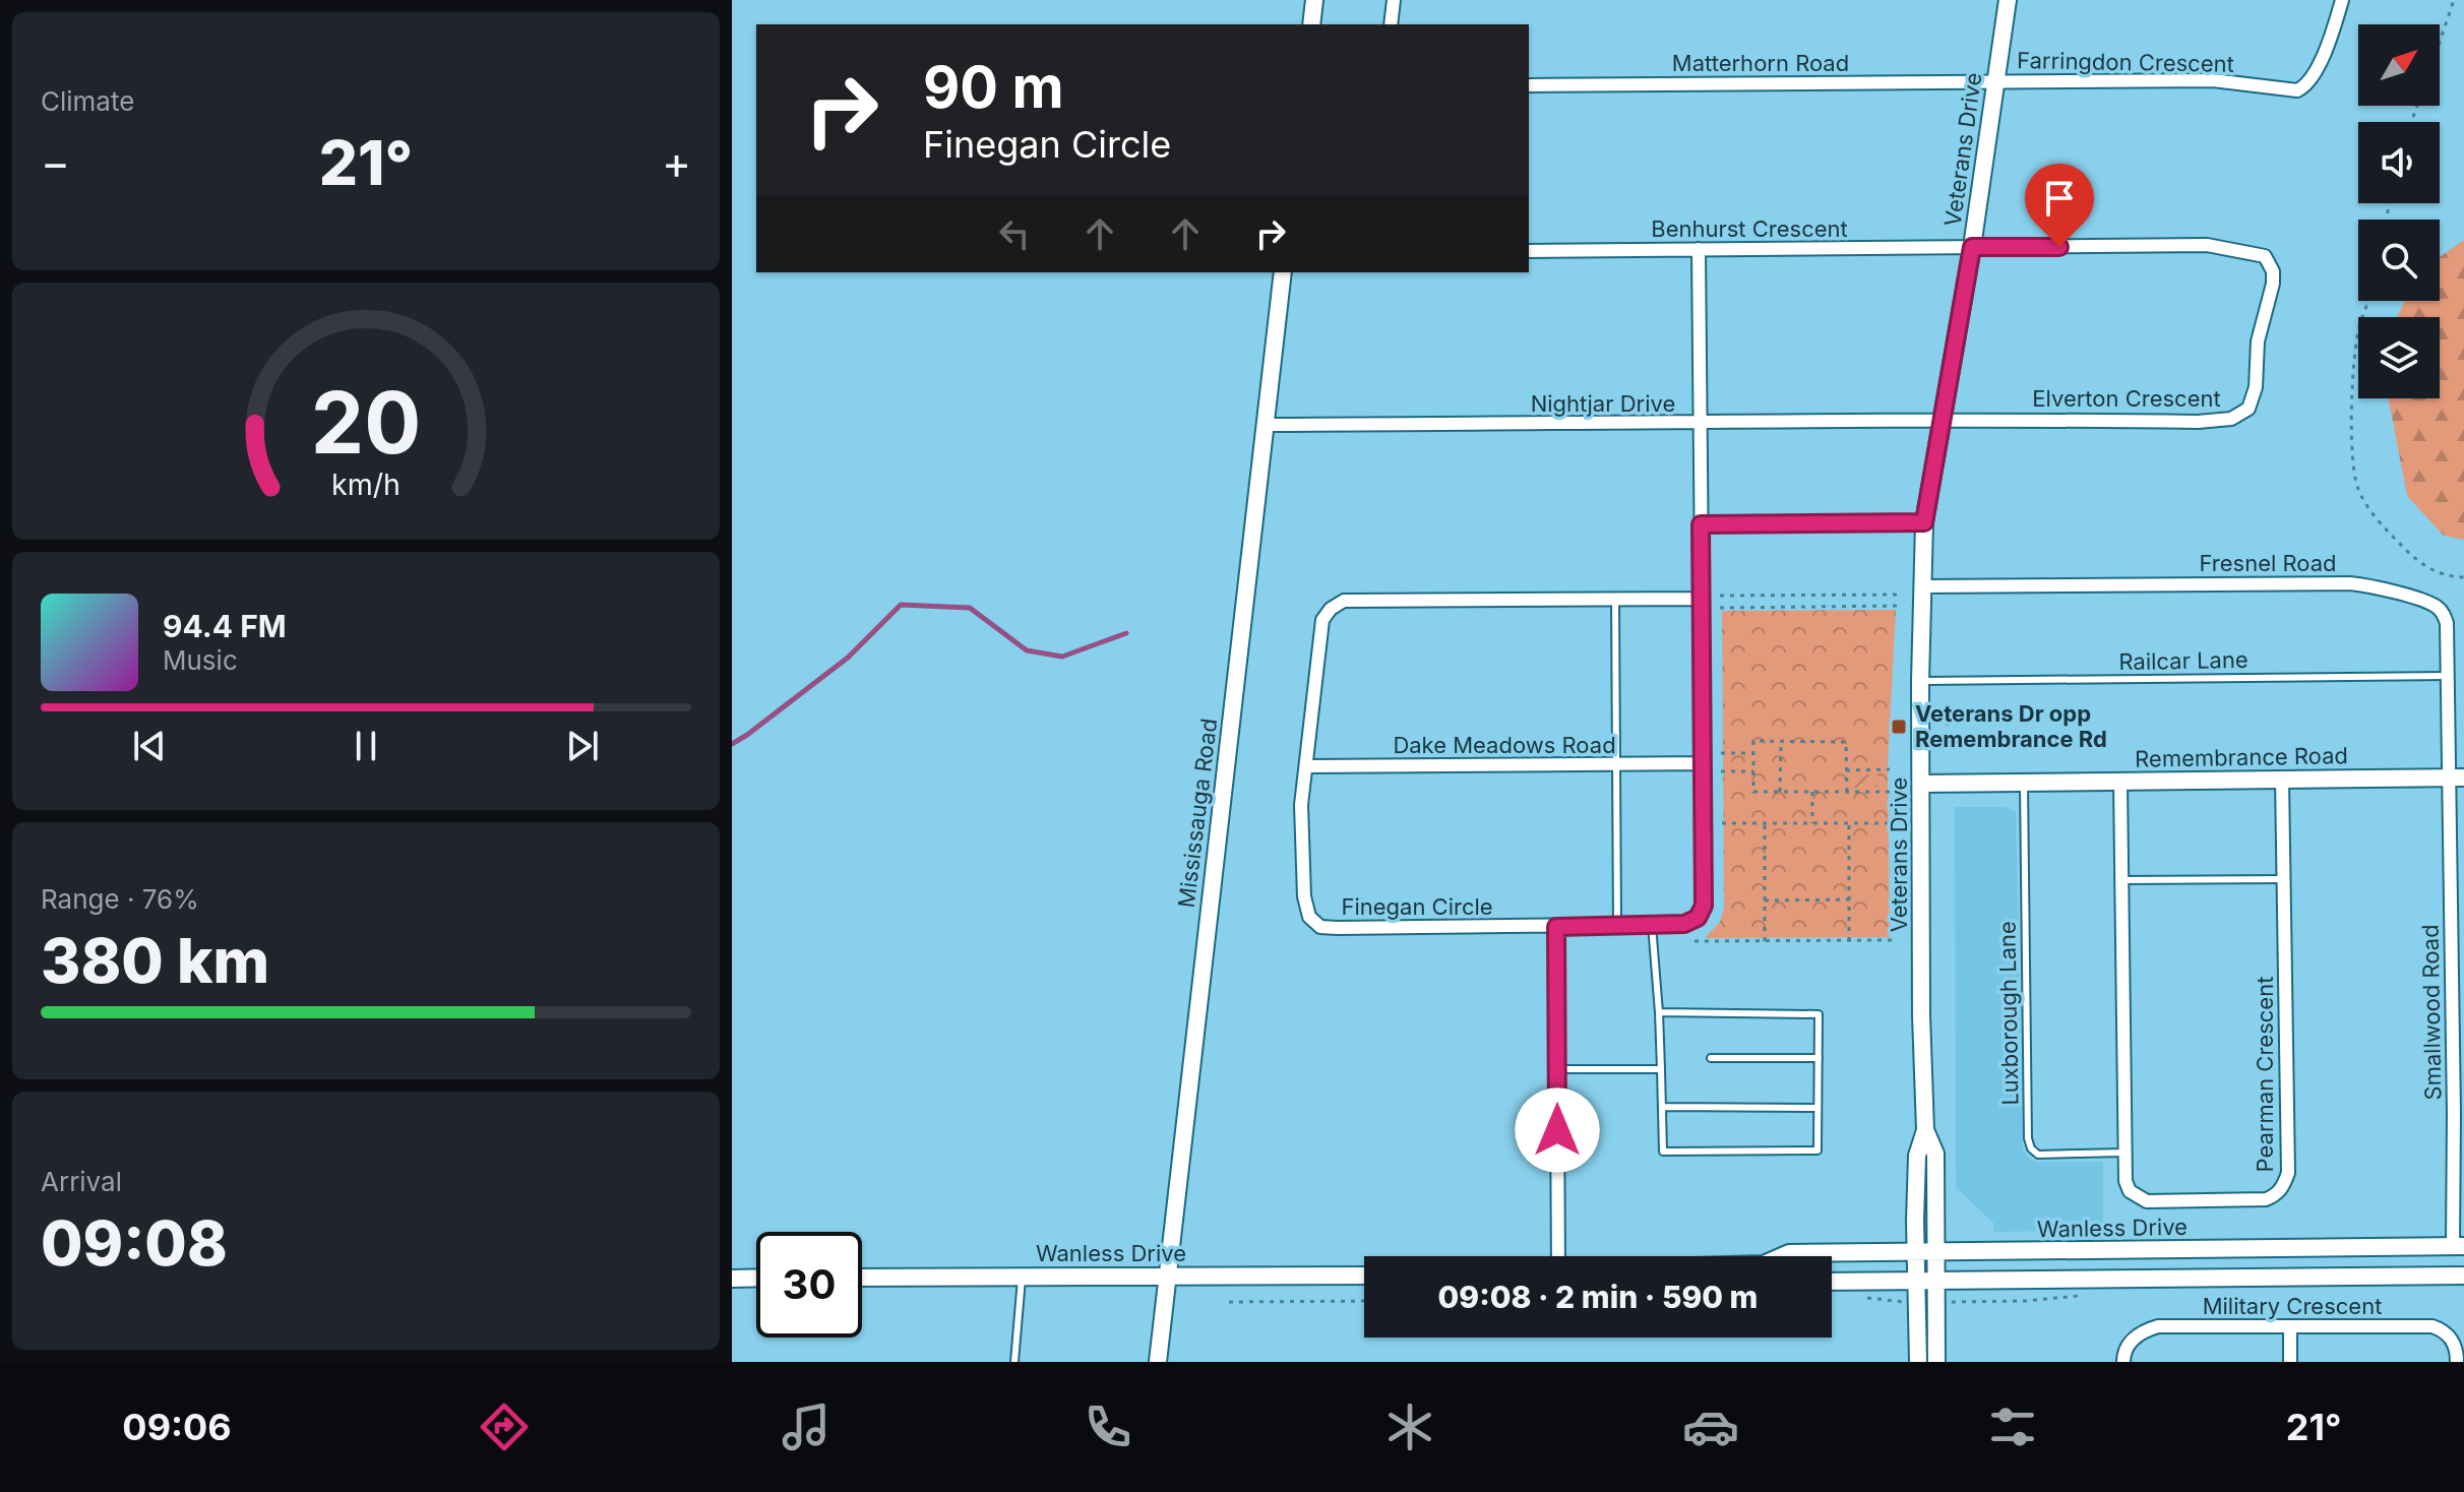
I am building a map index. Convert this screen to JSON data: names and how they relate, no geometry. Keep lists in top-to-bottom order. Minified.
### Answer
{"streets":{"main road":["Veterans Drive","Remembrance Road","Mississauga Road","Wanless Drive"],"street":["Farringdon Crescent","Matterhorn Road","Benhurst Crescent","Elverton Crescent","Nightjar Drive","Fresnel Road","Dake Meadows Road","Finegan Circle","Smallwood Road","Pearman Crescent","Military Crescent"],"lane":["Railcar Lane","Luxborough Lane"]},"crossings":[["Farringdon Crescent","Matterhorn Road"],["Farringdon Crescent","Veterans Drive"],["Matterhorn Road","Veterans Drive"],["Veterans Drive","Benhurst Crescent"],["Veterans Drive","Elverton Crescent"],["Veterans Drive","Nightjar Drive"],["Veterans Drive","Fresnel Road"],["Veterans Drive","Railcar Lane"],["Veterans Drive","Remembrance Road"],["Veterans Drive","Wanless Drive"],["Benhurst Crescent","Elverton Crescent"],["Benhurst Crescent","Finegan Circle"],["Elverton Crescent","Nightjar Drive"],["Nightjar Drive","Mississauga Road"],["Nightjar Drive","Finegan Circle"],["Fresnel Road","Railcar Lane"],["Fresnel Road","Remembrance Road"],["Fresnel Road","Smallwood Road"],["Dake Meadows Road","Finegan Circle"],["Remembrance Road","Smallwood Road"],["Remembrance Road","Luxborough Lane"],["Remembrance Road","Pearman Crescent"],["Mississauga Road","Wanless Drive"],["Smallwood Road","Wanless Drive"],["Luxborough Lane","Pearman Crescent"]],"places":{"transit":["Veterans Dr opp Remembrance Rd"]},"north":"top right","page":{"tile":["Climate",["Range · 76%","380 km"],["Arrival","09:08"]],"turn":["90 m","Finegan Circle"],"heat":["−","21°","+"],"song":["94.4 FM","Music"],"limit":"30","trip":"09:08 · 2 min · 590 m","tabs":["09:06","21°"],"gauge":["20","km/h"]}}
